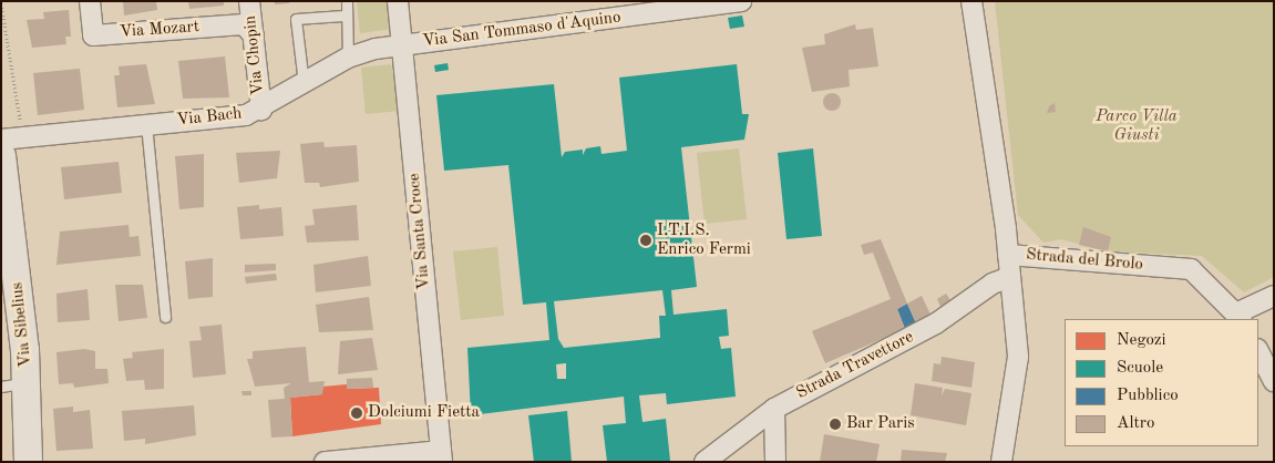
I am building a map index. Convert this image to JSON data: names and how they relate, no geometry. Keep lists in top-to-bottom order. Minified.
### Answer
{"streets":{"street":["Via Mozart","Via San Tommaso d'Aquino","Via Chopin","Via Bach","Via Santa Croce","Strada del Brolo","Via Sibelius","Strada Travettore"]},"crossings":[["Via Mozart","Via Chopin"],["Via San Tommaso d'Aquino","Via Bach"],["Via San Tommaso d'Aquino","Via Santa Croce"],["Via Chopin","Via Bach"],["Via Bach","Via Santa Croce"]],"parks":["Parco Villa Giusti"],"places":["I.T.I.S. Enrico Fermi","Dolciumi Fietta","Bar Paris"],"legend":["Negozi","Scuole","Pubblico","Altro"]}
